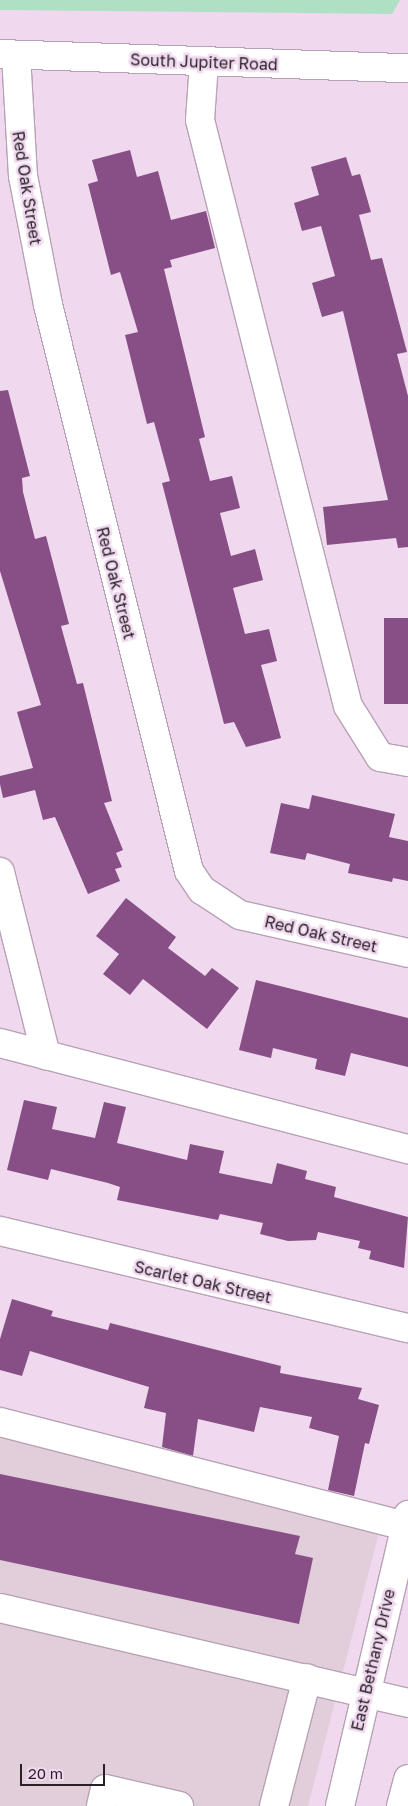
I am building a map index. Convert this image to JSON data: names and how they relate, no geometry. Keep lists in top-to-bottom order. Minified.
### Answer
{"streets":{"street":["South Jupiter Road","Red Oak Street","Scarlet Oak Street","East Bethany Drive"]},"crossings":[["South Jupiter Road","Red Oak Street"]],"scale_bar":"20 m"}
